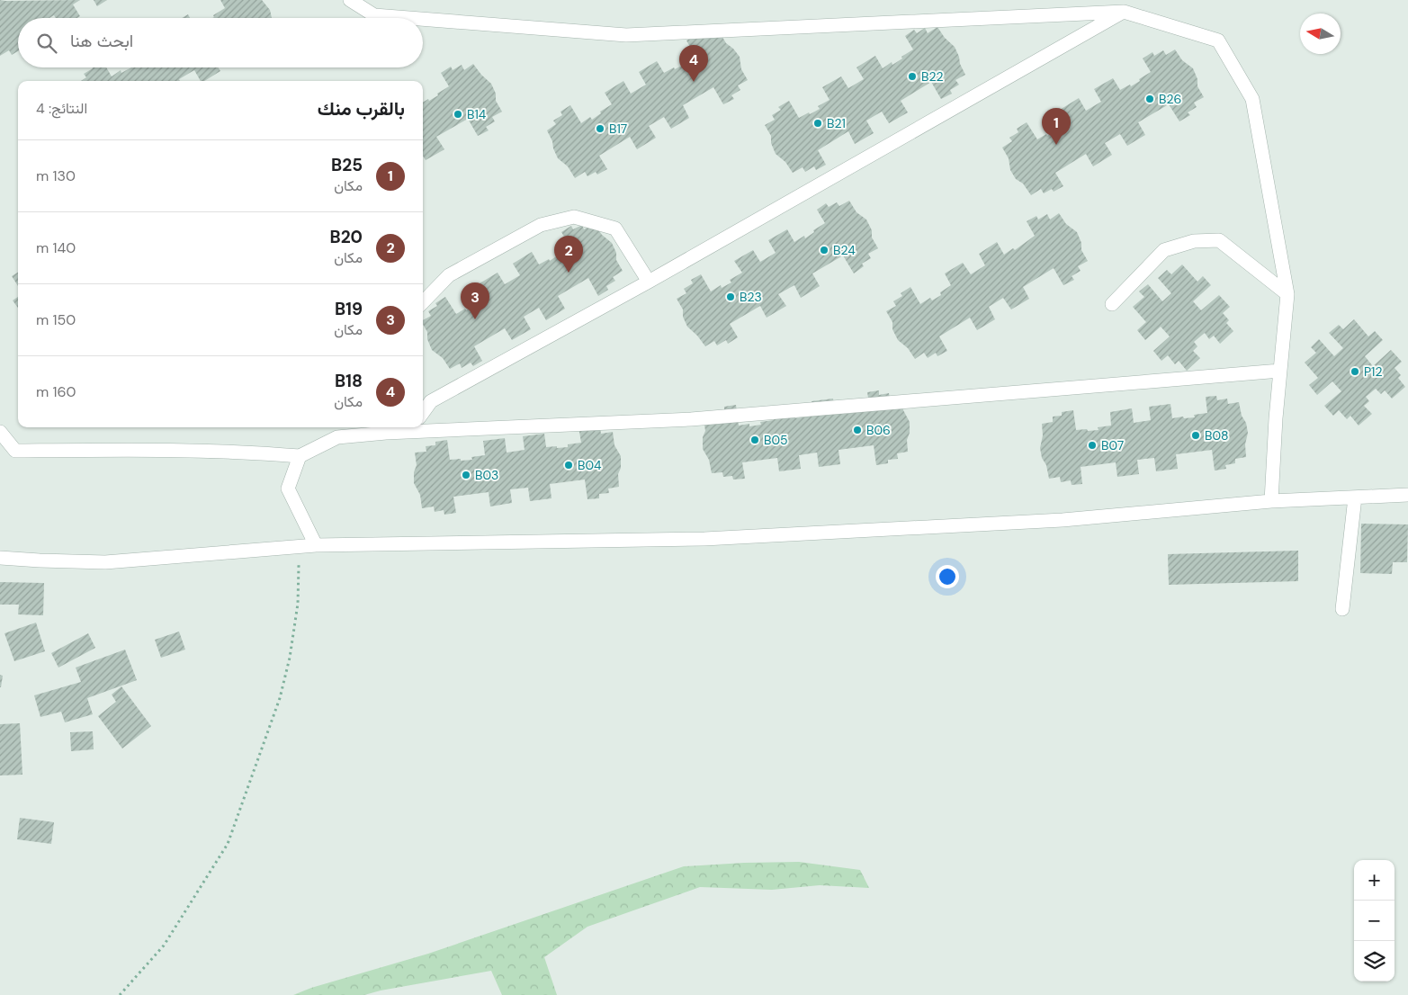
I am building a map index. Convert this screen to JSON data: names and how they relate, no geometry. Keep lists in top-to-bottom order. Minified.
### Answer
{"places":["B22","B26","B14","B21","B17","B24","B23","P12","B06","B08","B05","B07","B04","B03"],"north":"left","page":{"search":"ابحث هنا","pins":["4","1","2","3"],"heading":["بالقرب منك","النتائج: 4"],"list":[{"mark":"1","name":"B25","note":"مكان","value":"130 m"},{"mark":"2","name":"B20","note":"مكان","value":"140 m"},{"mark":"3","name":"B19","note":"مكان","value":"150 m"},{"mark":"4","name":"B18","note":"مكان","value":"160 m"}],"map_buttons":["+","−"]}}
